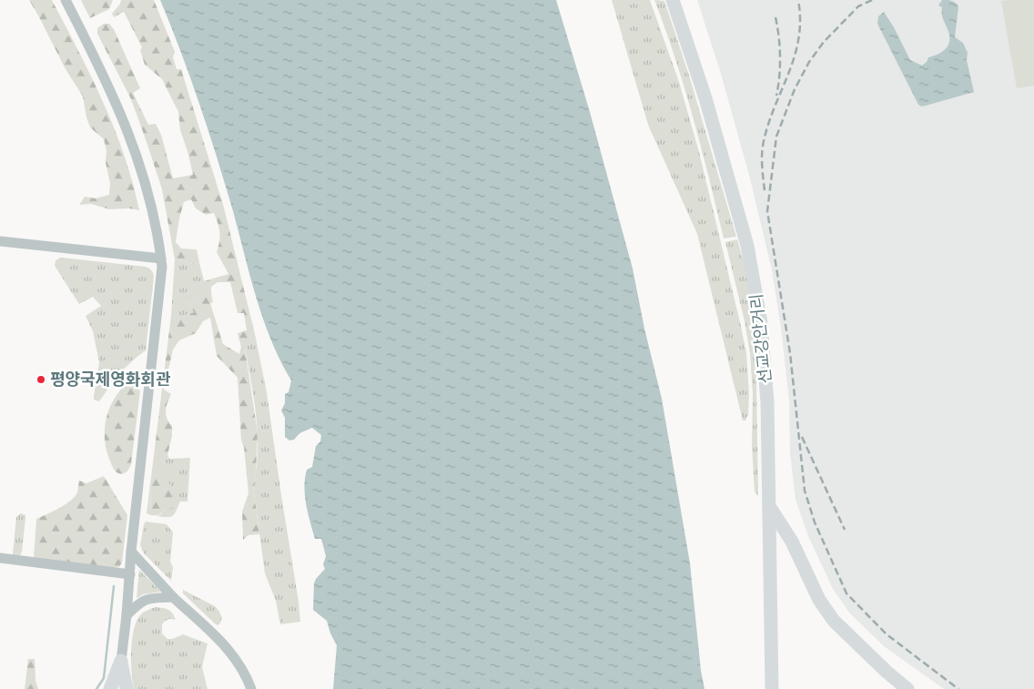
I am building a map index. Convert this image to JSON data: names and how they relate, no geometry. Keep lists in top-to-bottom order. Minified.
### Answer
{"streets":{"main road":["선교강안거리"]},"places":["평양국제영화회관"]}
